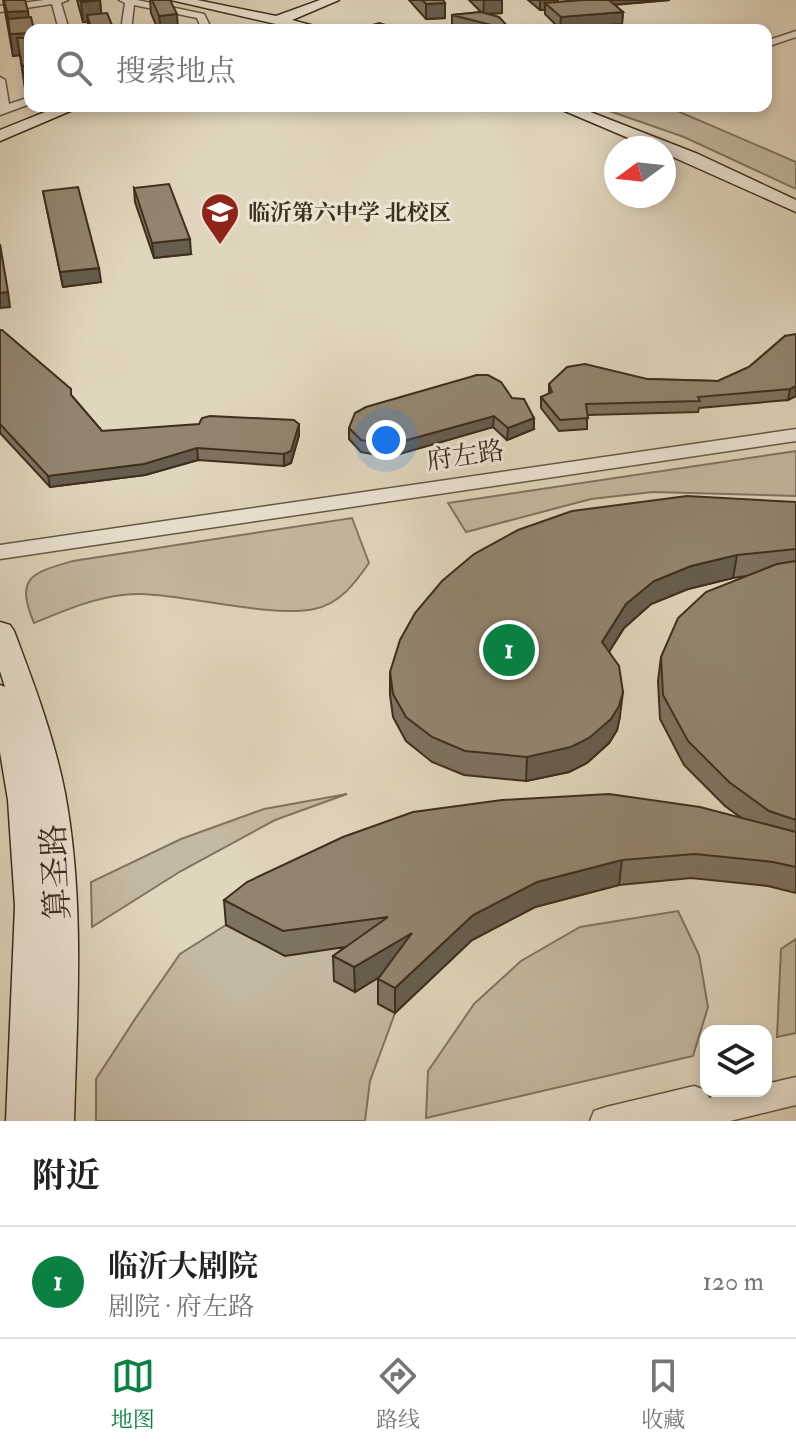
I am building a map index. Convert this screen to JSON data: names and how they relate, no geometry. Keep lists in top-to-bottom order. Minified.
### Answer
{"streets":{"main road":["算圣路"],"street":["府左路"]},"places":{"school or university":["临沂第六中学 北校区"]},"north":"left","page":{"search":"搜索地点","pins":"1","heading":"附近","list":[{"mark":"1","name":"临沂大剧院","note":"剧院 · 府左路","value":"120 m"}],"nav":["地图","路线","收藏"]}}
